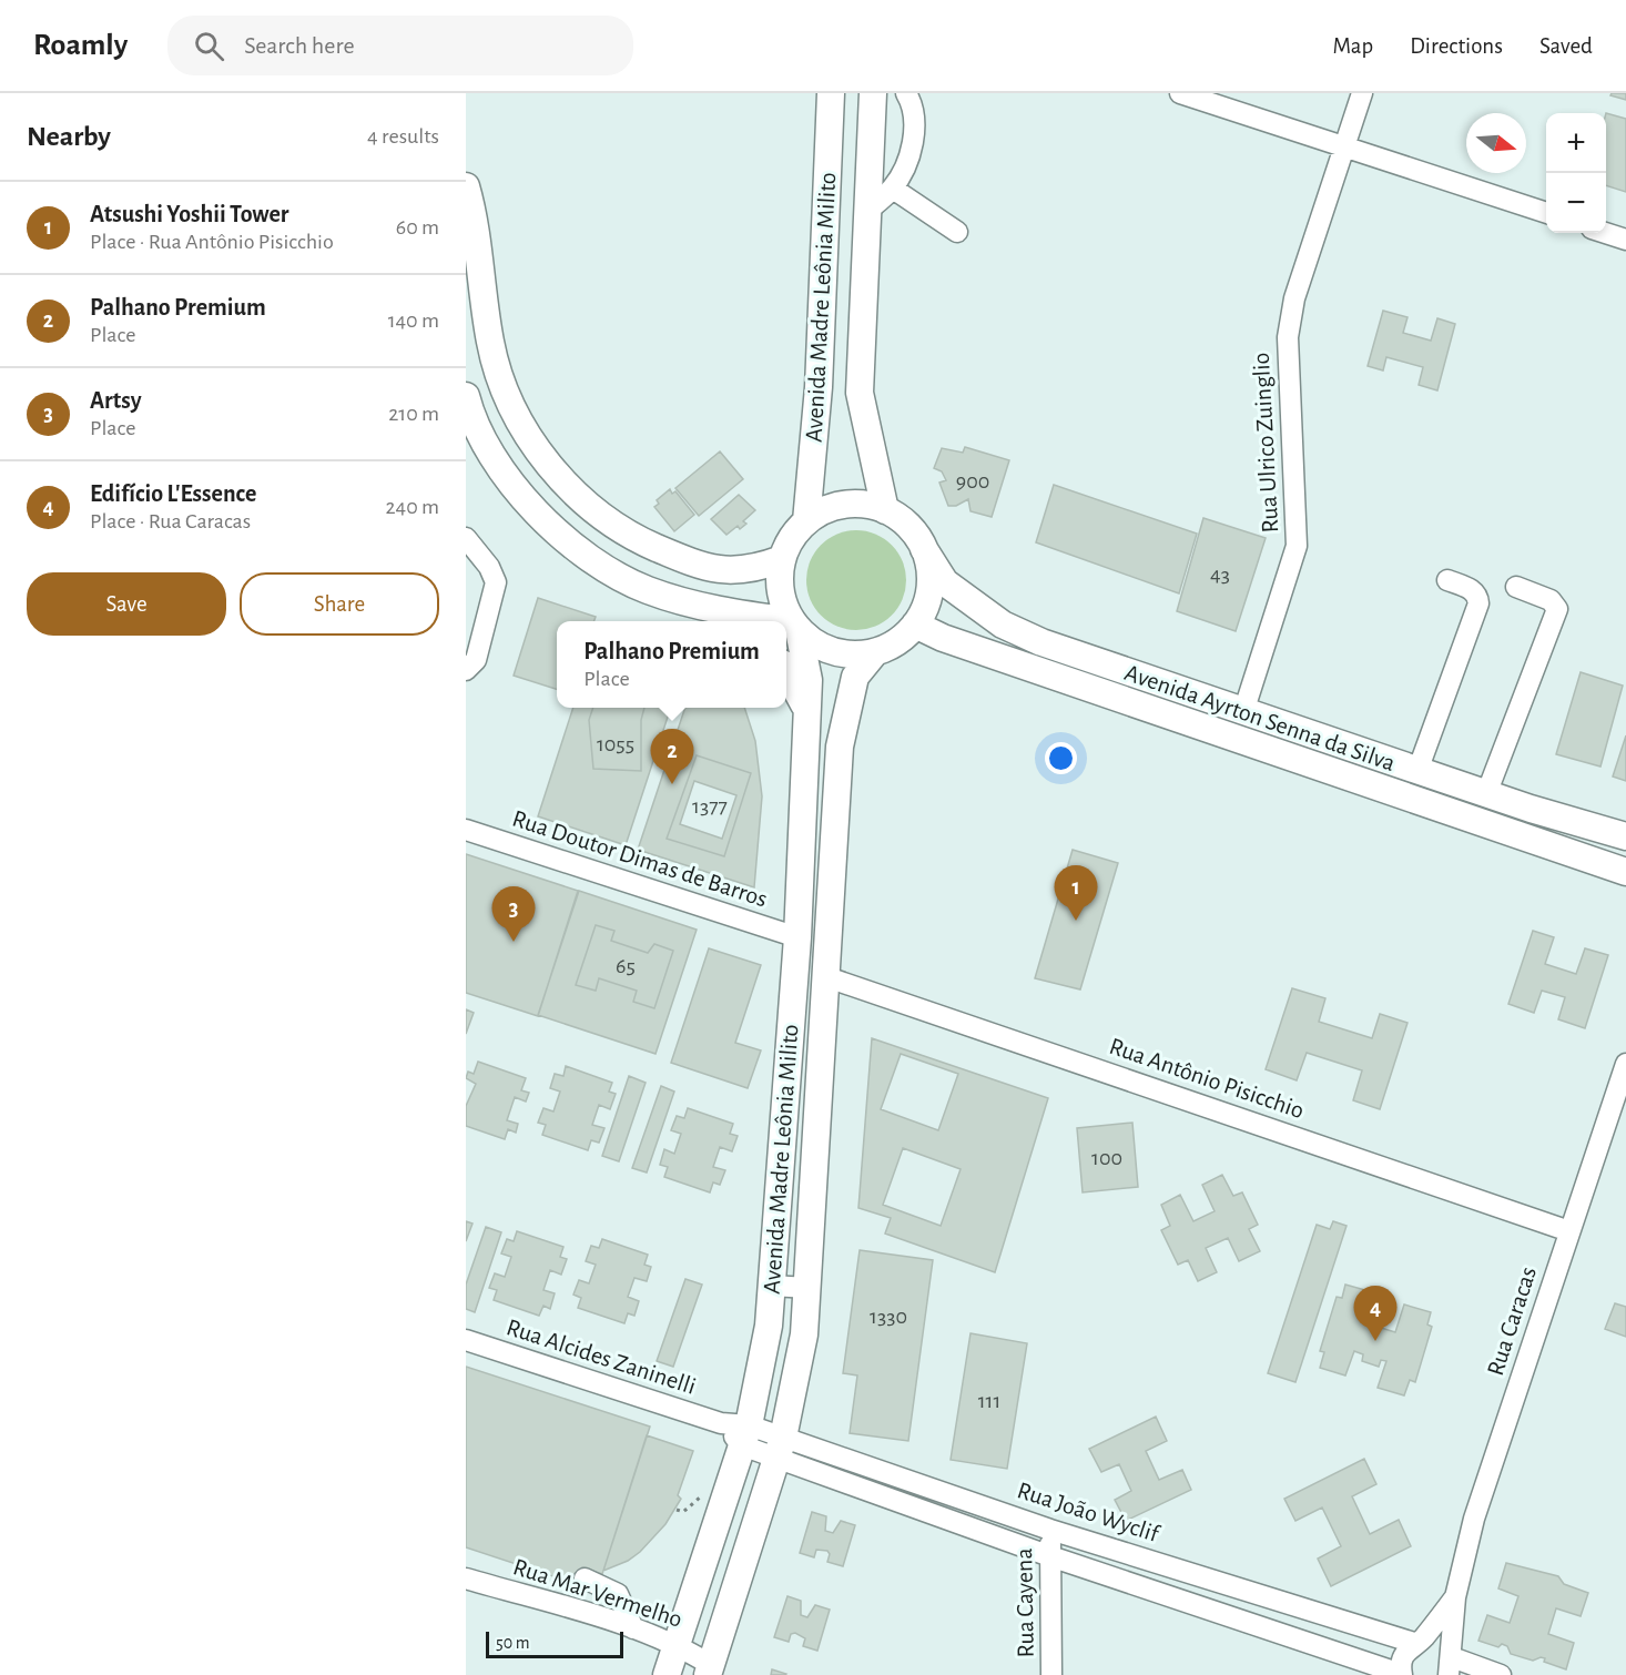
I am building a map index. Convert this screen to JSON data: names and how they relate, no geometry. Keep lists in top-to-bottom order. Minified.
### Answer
{"streets":{"main road":["Avenida Madre Leônia Milito","Avenida Ayrton Senna da Silva"],"street":["Rua Ulrico Zuinglio","Rua Doutor Dimas de Barros","Rua Antônio Pisicchio","Rua Caracas","Rua Alcides Zaninelli","Rua João Wyclif","Rua Mar Vermelho","Rua Cayena"]},"crossings":[["Avenida Madre Leônia Milito","Avenida Ayrton Senna da Silva"],["Avenida Madre Leônia Milito","Rua Doutor Dimas de Barros"],["Avenida Madre Leônia Milito","Rua Antônio Pisicchio"],["Avenida Madre Leônia Milito","Rua Alcides Zaninelli"],["Avenida Madre Leônia Milito","Rua João Wyclif"],["Avenida Madre Leônia Milito","Rua Mar Vermelho"],["Rua Ulrico Zuinglio","Avenida Ayrton Senna da Silva"],["Rua Antônio Pisicchio","Rua Caracas"],["Rua Caracas","Rua João Wyclif"],["Rua Alcides Zaninelli","Rua João Wyclif"],["Rua João Wyclif","Rua Cayena"]],"house_numbers":["900","43","1055","1377","65","100","1330","111"],"scale_bar":"50 m","north":"right","page":{"header":"Roamly","search":"Search here","nav":["Map","Directions","Saved"],"heading":["Nearby","4 results"],"map_buttons":["+","−"],"list":[{"mark":"1","name":"Atsushi Yoshii Tower","note":"Place · Rua Antônio Pisicchio","value":"60 m"},{"mark":"2","name":"Palhano Premium","note":"Place","value":"140 m"},{"mark":"3","name":"Artsy","note":"Place","value":"210 m"},{"mark":"4","name":"Edifício L'Essence","note":"Place · Rua Caracas","value":"240 m"}],"buttons":["Save","Share"],"popup":["Palhano Premium","Place"],"pins":["2","1","3","4"],"scale":"50 m"}}
